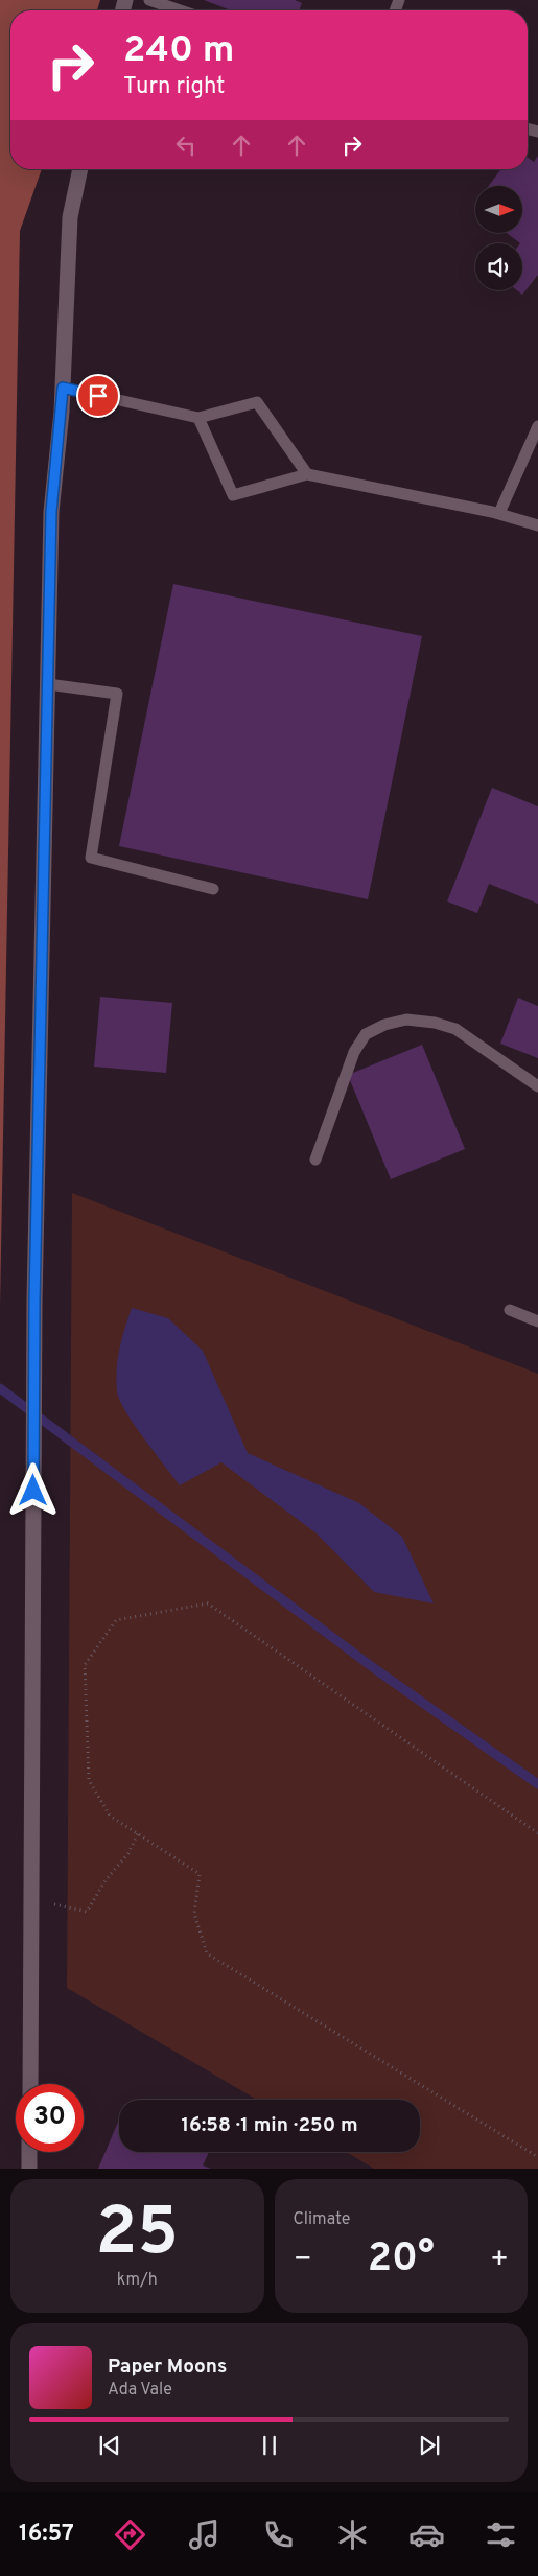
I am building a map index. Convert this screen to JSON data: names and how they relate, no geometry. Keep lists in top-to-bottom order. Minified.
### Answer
{"north":"right","page":{"turn":["240 m","Turn right"],"limit":"30","trip":"16:58 · 1 min · 250 m","tile":[["25","km/h"],"Climate"],"heat":["−","20°","+"],"song":["Paper Moons","Ada Vale"],"tabs":"16:57"}}
